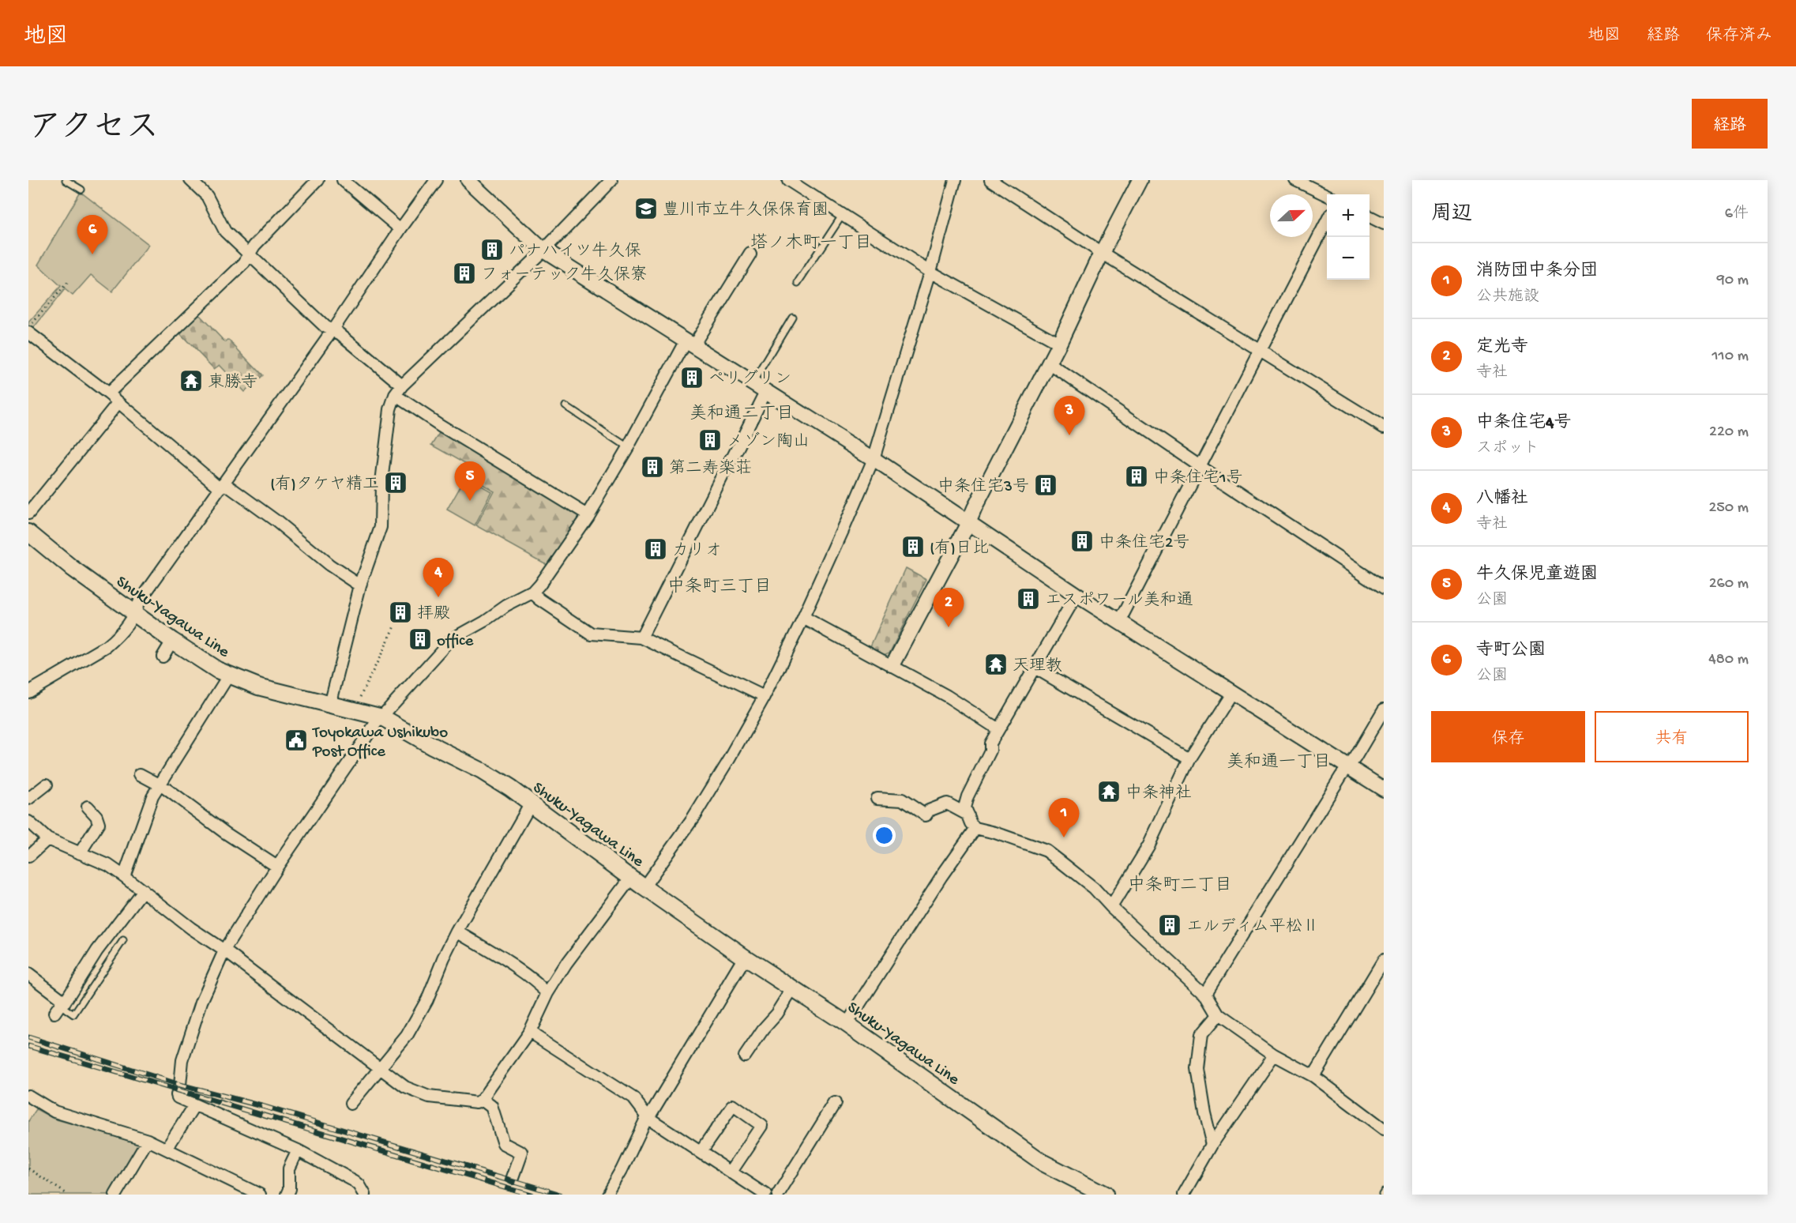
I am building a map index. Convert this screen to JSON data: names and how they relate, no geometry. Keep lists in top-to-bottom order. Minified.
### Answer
{"streets":{"main road":["Shuku-Yagawa Line"]},"districts":["塔ノ木町一丁目","美和通二丁目","中条町三丁目","美和通一丁目","中条町二丁目"],"places":{"school or university":["豊川市立牛久保保育園"],"building":["パナハイツ牛久保","フォーテック牛久保寮","ペリグリン","メゾン陶山","第二寿楽荘","中条住宅1号","(有)タケヤ精工","中条住宅3号","中条住宅2号","(有)日比","カリオ","エスポワール美和通","拝殿","office","エルディム平松Ⅱ"],"temple":["東勝寺","天理教","中条神社"],"public building":["Toyokawa Ushikubo Post Office"]},"north":"right","page":{"header":"地図","nav":["地図","経路","保存済み"],"title":"アクセス","buttons":["経路",["保存","共有"]],"heading":["周辺","6件"],"map_buttons":["+","−"],"pins":["6","3","5","4","2","1"],"list":[{"mark":"1","name":"消防団中条分団","note":"公共施設","value":"90 m"},{"mark":"2","name":"定光寺","note":"寺社","value":"110 m"},{"mark":"3","name":"中条住宅4号","note":"スポット","value":"220 m"},{"mark":"4","name":"八幡社","note":"寺社","value":"250 m"},{"mark":"5","name":"牛久保児童遊園","note":"公園","value":"260 m"},{"mark":"6","name":"寺町公園","note":"公園","value":"480 m"}]}}
